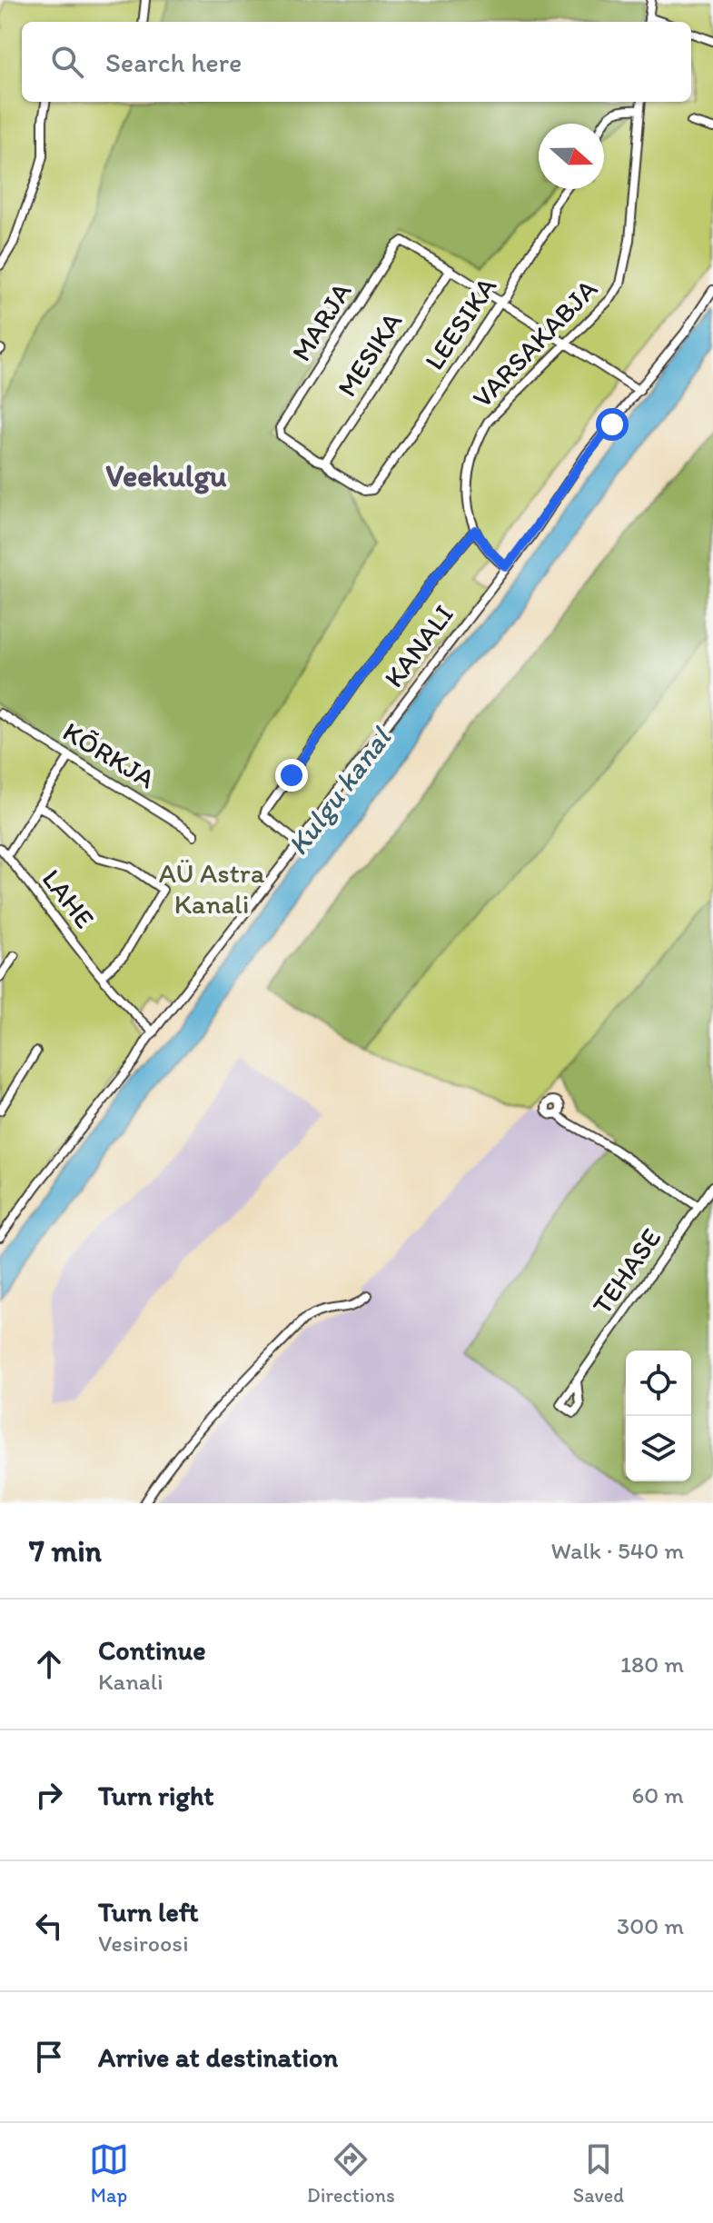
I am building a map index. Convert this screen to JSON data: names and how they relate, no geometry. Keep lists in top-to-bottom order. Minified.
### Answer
{"streets":{"street":["MARJA","LEESIKA","VARSAKABJA","MESIKA","KANALI","KÕRKJA","LAHE","TEHASE"]},"crossings":[["MARJA","LEESIKA"],["MARJA","MESIKA"],["LEESIKA","MESIKA"],["KANALI","LAHE"]],"districts":["Veekulgu"],"water":["Kulgu kanal"],"parks":["AÜ Astra Kanali"],"north":"right","page":{"search":"Search here","heading":["7 min","Walk · 540 m"],"list":[["Continue","Kanali","180 m"],["Turn right","60 m"],["Turn left","Vesiroosi","300 m"],"Arrive at destination"],"nav":["Map","Directions","Saved"]}}
